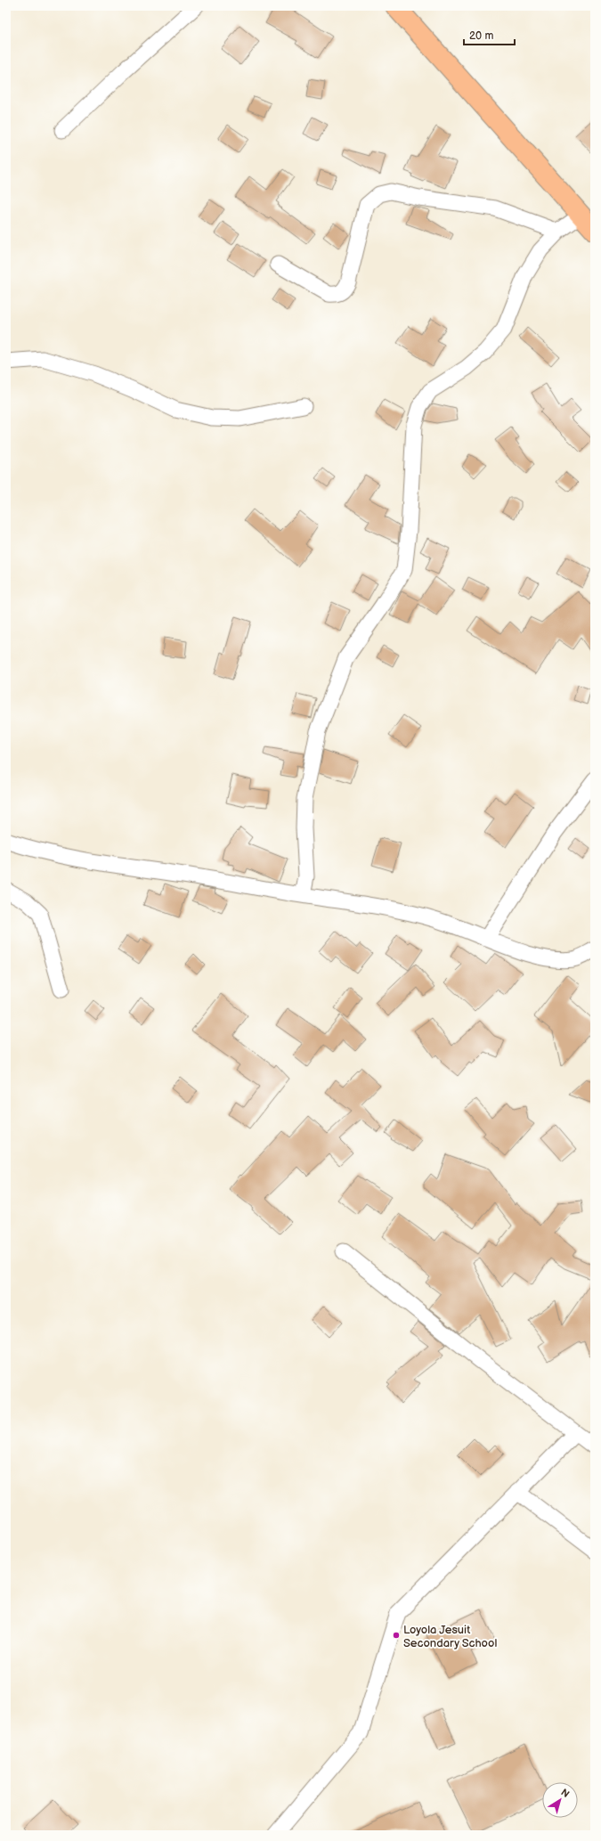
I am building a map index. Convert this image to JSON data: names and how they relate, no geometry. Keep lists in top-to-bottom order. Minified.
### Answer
{"places":["Loyola Jesuit Secondary School"],"scale_bar":"20 m","north":"top right"}
